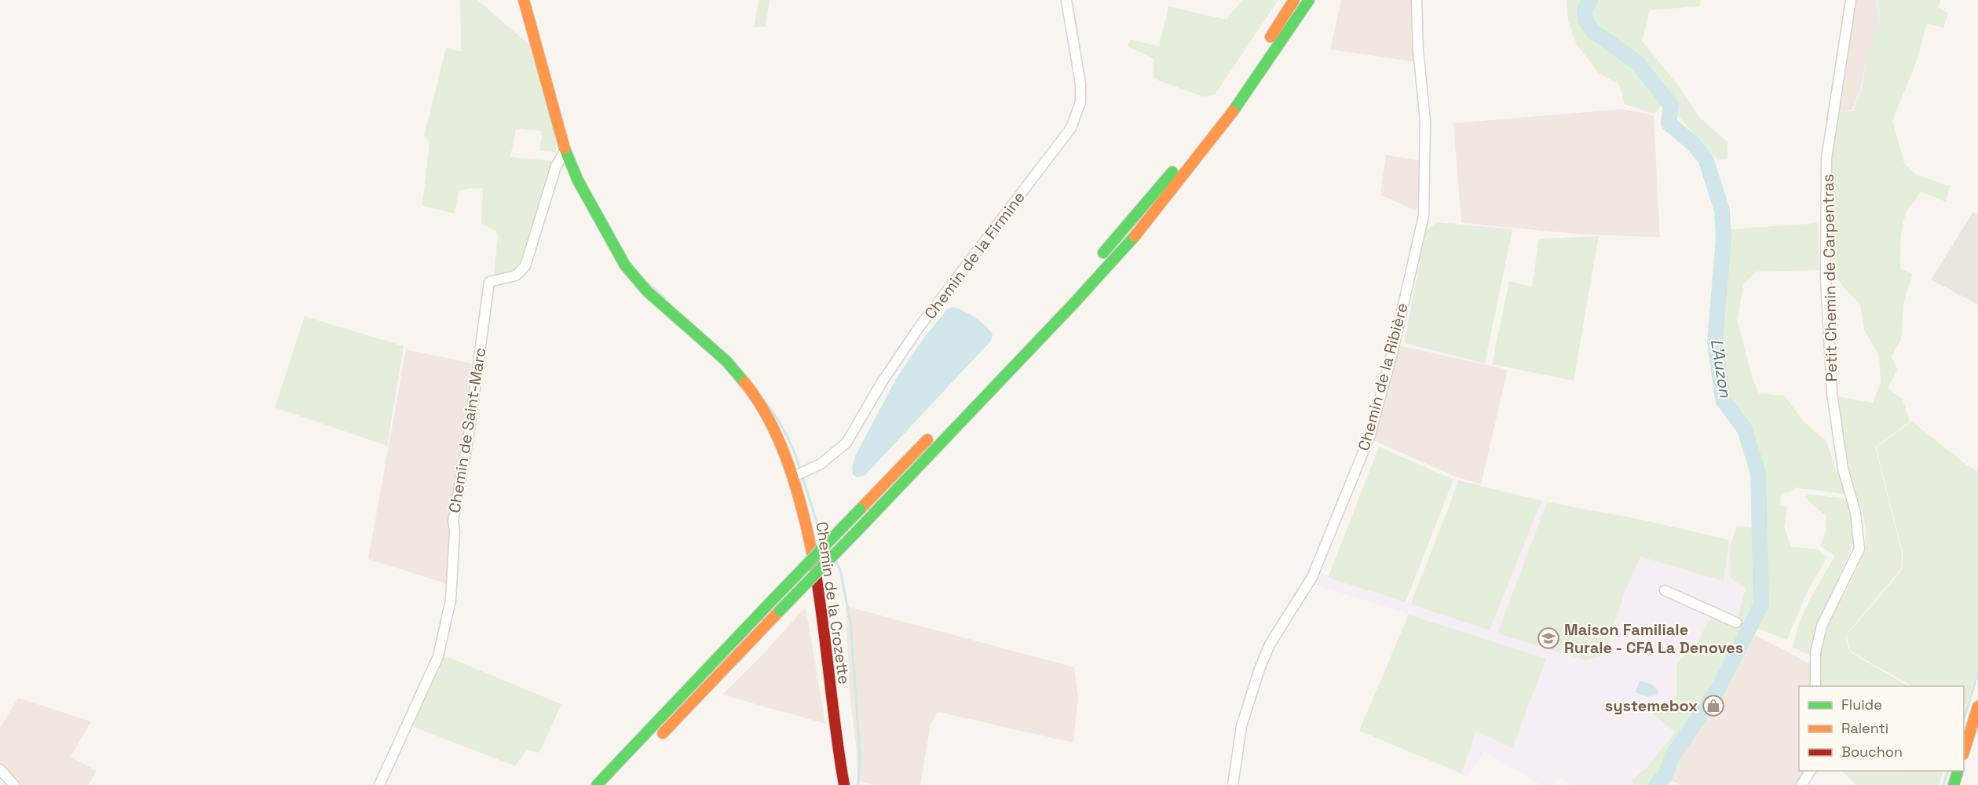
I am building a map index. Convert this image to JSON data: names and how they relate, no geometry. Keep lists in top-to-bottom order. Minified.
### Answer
{"streets":{"main road":["Chemin de la Crozette"],"street":["Chemin de la Firmine","Petit Chemin de Carpentras","Chemin de la Ribière","Chemin de Saint-Marc"]},"crossings":[["Chemin de la Firmine","Chemin de la Crozette"],["Chemin de Saint-Marc","Chemin de la Crozette"]],"water":["L'Auzon"],"places":{"school or university":["Maison Familiale Rurale - CFA La Denoves"],"shop":["systemebox"]},"legend":["Fluide","Ralenti","Bouchon"]}
